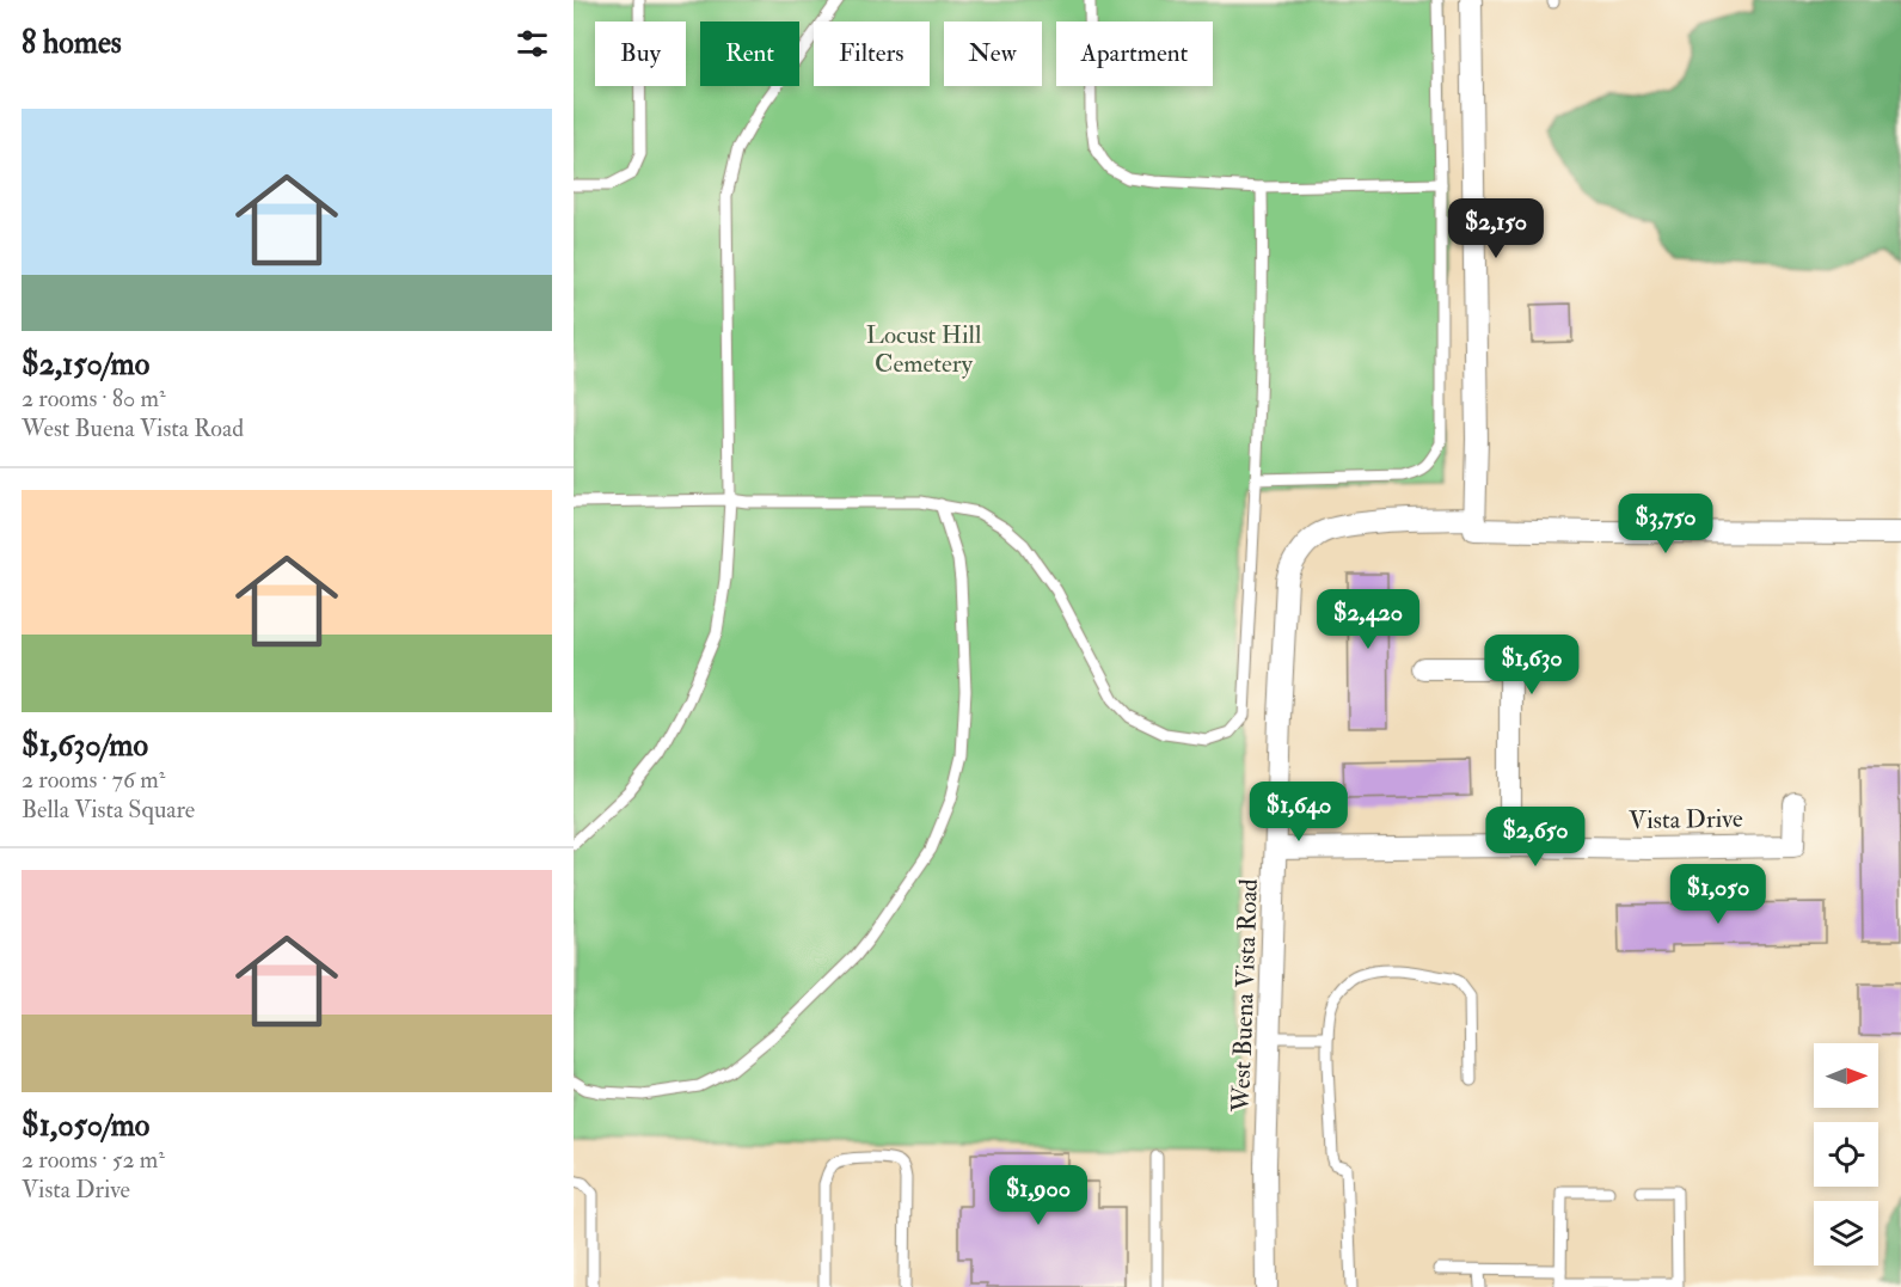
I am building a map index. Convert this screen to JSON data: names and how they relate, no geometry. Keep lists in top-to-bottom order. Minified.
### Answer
{"streets":{"street":["Vista Drive","West Buena Vista Road"]},"crossings":[["Vista Drive","West Buena Vista Road"]],"parks":["Locust Hill Cemetery"],"north":"right","page":{"heading":"8 homes","chip":["Buy","Rent","Filters","New","Apartment"],"list":[{"name":"$2,150/mo","note":"2 rooms · 80 m² · West Buena Vista Road"},{"name":"$1,630/mo","note":"2 rooms · 76 m² · Bella Vista Square"},{"name":"$1,050/mo","note":"2 rooms · 52 m² · Vista Drive"}],"price":["$2,150","$3,750","$2,420","$1,630","$1,640","$2,650","$1,050","$1,900"]}}
